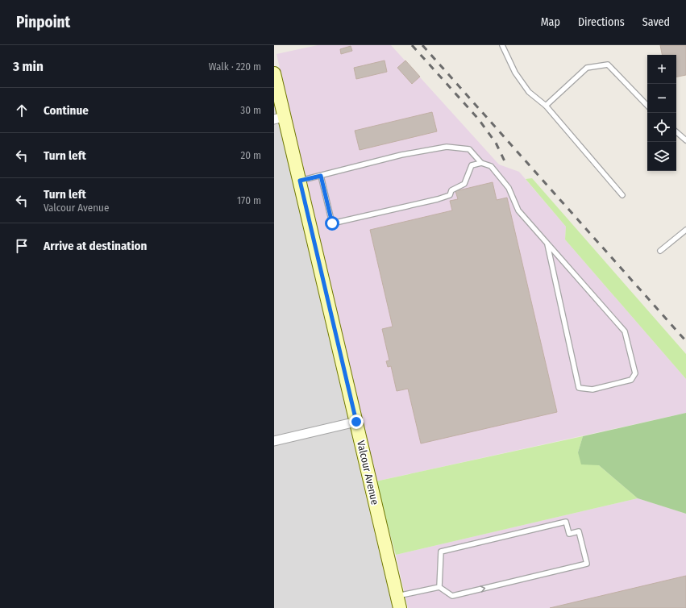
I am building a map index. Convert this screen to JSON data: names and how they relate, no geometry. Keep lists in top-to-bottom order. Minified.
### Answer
{"streets":{"street":["Valcour Avenue"]},"page":{"header":"Pinpoint","nav":["Map","Directions","Saved"],"heading":["3 min","Walk · 220 m"],"map_buttons":["+","−"],"list":[["Continue","30 m"],["Turn left","20 m"],["Turn left","Valcour Avenue","170 m"],"Arrive at destination"]}}
